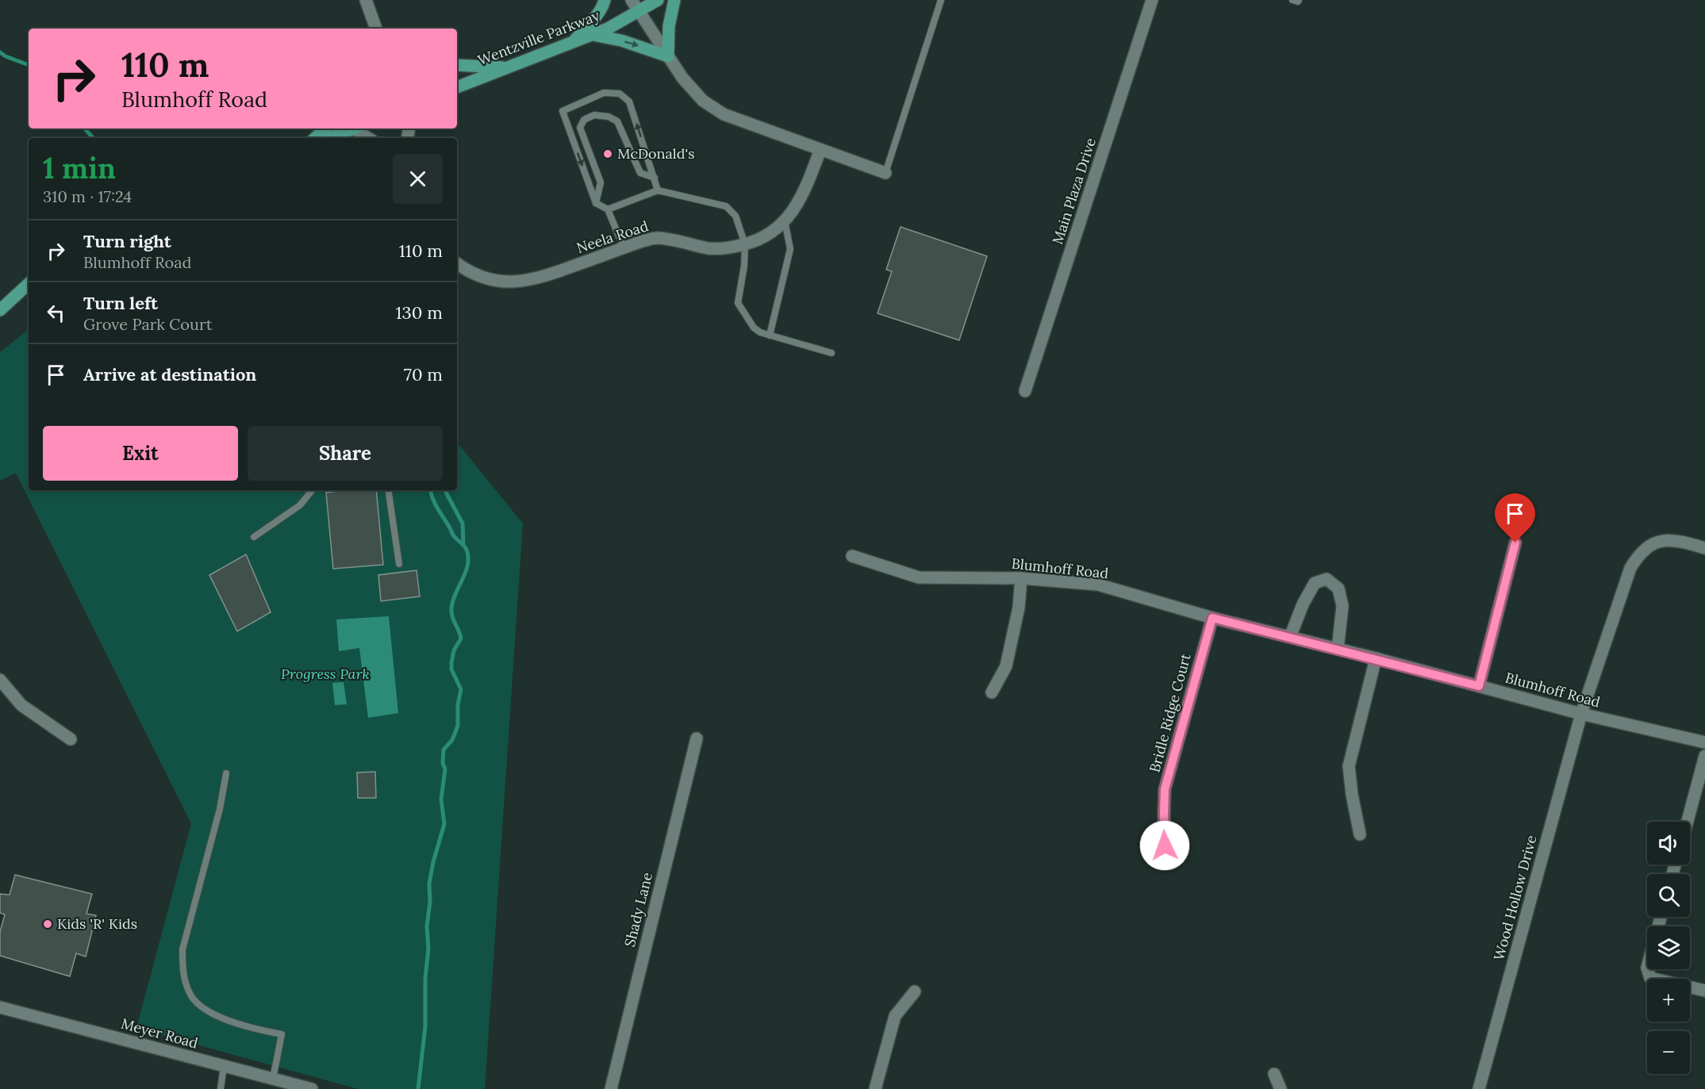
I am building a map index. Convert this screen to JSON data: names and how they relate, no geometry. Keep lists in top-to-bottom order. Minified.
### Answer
{"streets":{"main road":["Wentzville Parkway"],"street":["Main Plaza Drive","Neela Road","Blumhoff Road","Bridle Ridge Court","Wood Hollow Drive","Shady Lane","Meyer Road"]},"crossings":[["Blumhoff Road","Bridle Ridge Court"],["Blumhoff Road","Wood Hollow Drive"]],"parks":["Progress Park"],"places":["McDonald's","Kids 'R' Kids"],"page":{"turn":["110 m","Blumhoff Road"],"heading":["1 min","310 m · 17:24"],"list":[{"name":"Turn right","note":"Blumhoff Road","value":"110 m"},{"name":"Turn left","note":"Grove Park Court","value":"130 m"},{"name":"Arrive at destination","value":"70 m"}],"buttons":["Exit","Share"],"map_buttons":["+","−"]}}
